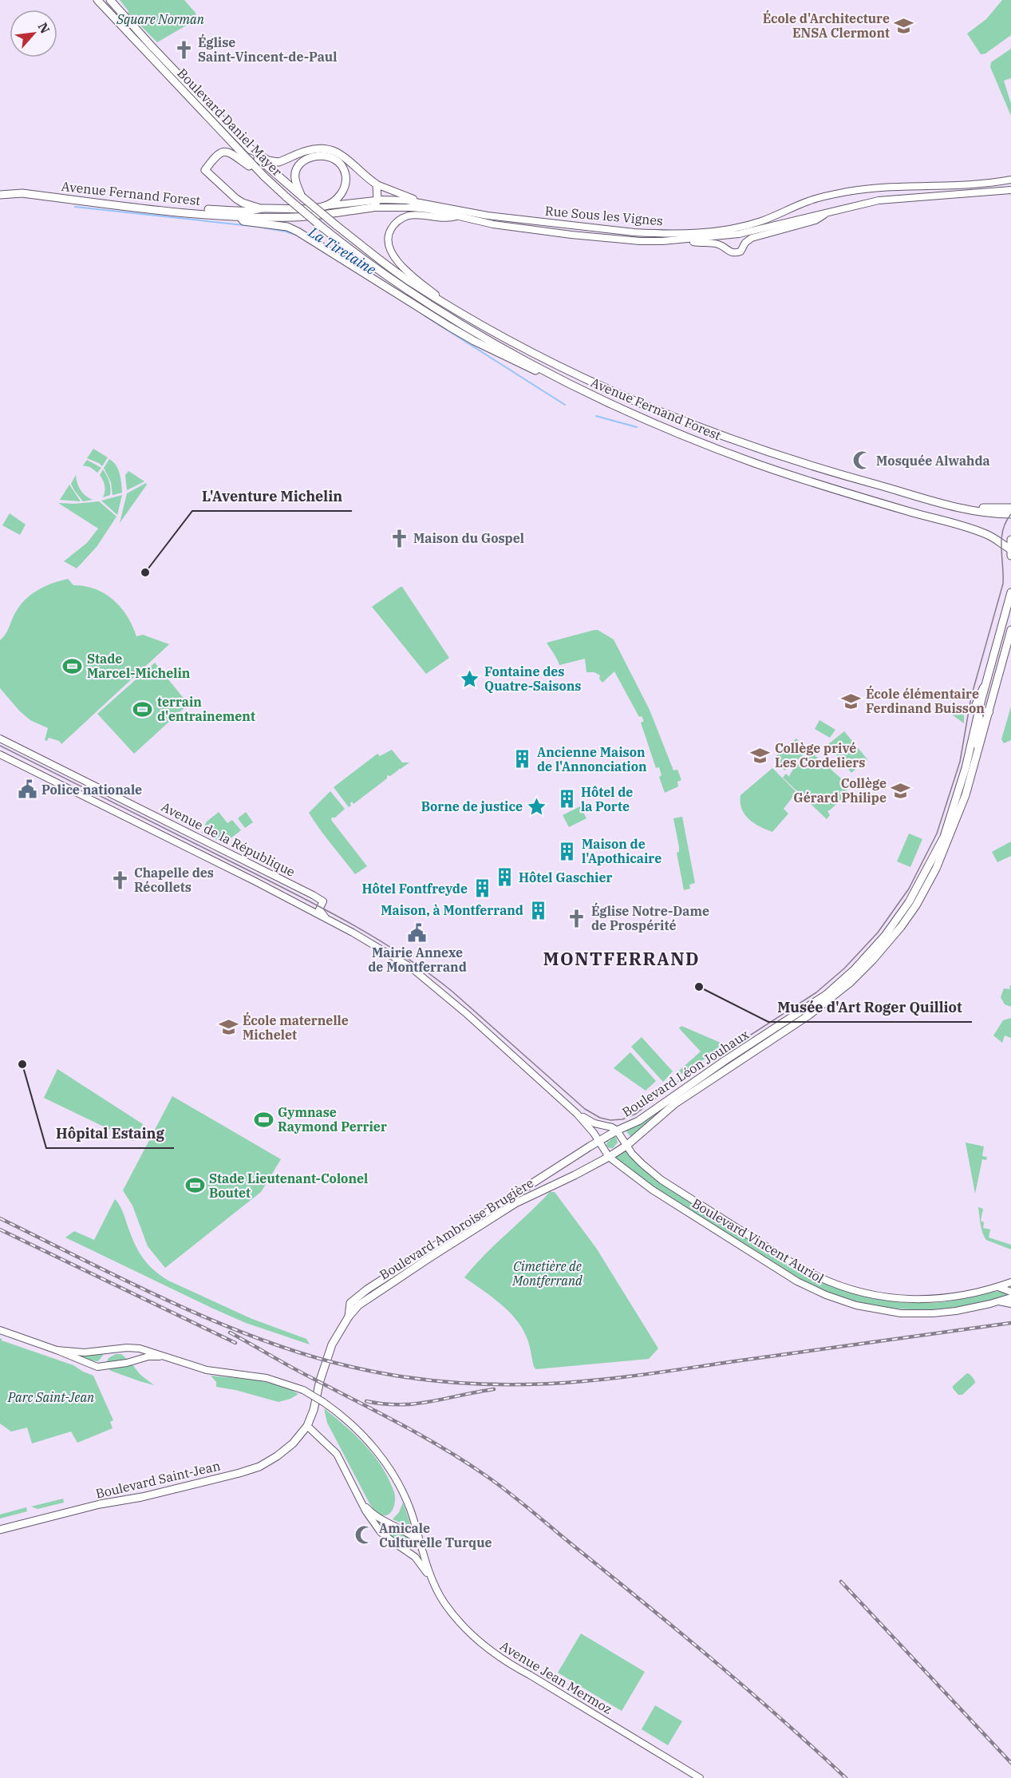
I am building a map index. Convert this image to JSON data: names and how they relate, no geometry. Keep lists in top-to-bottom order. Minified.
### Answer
{"streets":{"main road":["Boulevard Daniel Mayer","Avenue Fernand Forest","Rue Sous les Vignes","Avenue de la République","Boulevard Léon Jouhaux","Boulevard Ambroise Brugière","Boulevard Vincent Auriol","Boulevard Saint-Jean","Avenue Jean Mermoz"]},"crossings":[["Boulevard Daniel Mayer","Avenue Fernand Forest"],["Avenue Fernand Forest","Rue Sous les Vignes"],["Avenue de la République","Boulevard Léon Jouhaux"],["Boulevard Léon Jouhaux","Boulevard Ambroise Brugière"],["Boulevard Léon Jouhaux","Boulevard Vincent Auriol"],["Boulevard Ambroise Brugière","Boulevard Vincent Auriol"],["Boulevard Ambroise Brugière","Boulevard Saint-Jean"]],"districts":["MONTFERRAND"],"water":["La Tiretaine"],"parks":["Square Norman","Cimetière de Montferrand","Parc Saint-Jean"],"places":{"school or university":["École d'Architecture ENSA Clermont","École élémentaire Ferdinand Buisson","Collège privé Les Cordeliers","Collège Gérard Philipe","École maternelle Michelet"],"church":["Église Saint-Vincent-de-Paul","Maison du Gospel","Chapelle des Récollets","Église Notre-Dame de Prospérité"],"mosque":["Mosquée Alwahda","Amicale Culturelle Turque"],"other":["L'Aventure Michelin","Musée d'Art Roger Quilliot","Hôpital Estaing"],"sports":["Stade Marcel-Michelin","terrain d'entrainement","Gymnase Raymond Perrier","Stade Lieutenant-Colonel Boutet"],"place":["Fontaine des Quatre-Saisons","Borne de justice"],"building":["Ancienne Maison de l'Annonciation","Hôtel de la Porte","Maison de l'Apothicaire","Hôtel Gaschier","Hôtel Fontfreyde","Maison, à Montferrand"],"public building":["Police nationale","Mairie Annexe de Montferrand"]},"north":"top right"}
